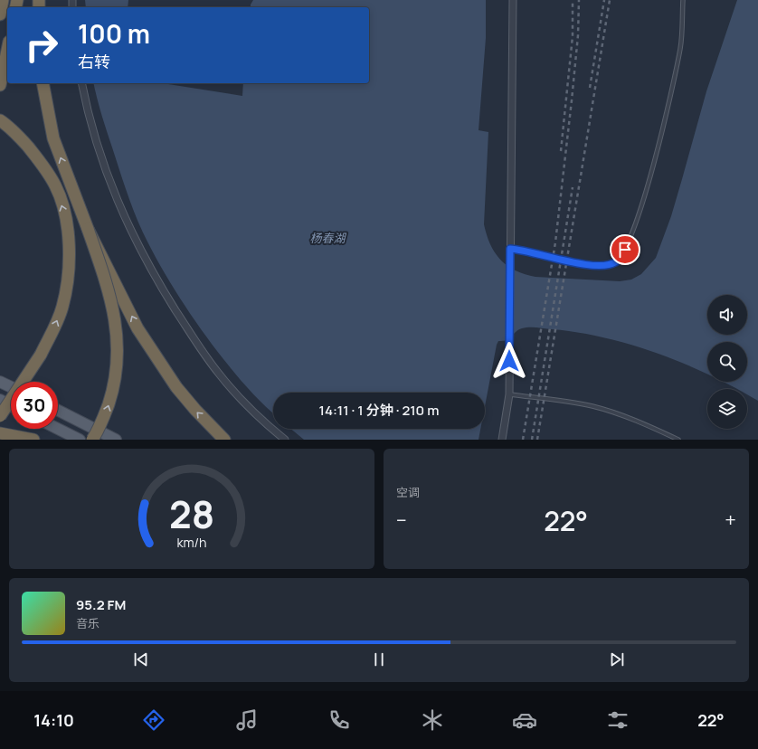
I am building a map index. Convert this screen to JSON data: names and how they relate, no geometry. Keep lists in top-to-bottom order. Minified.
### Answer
{"water":["杨春湖"],"page":{"turn":["100 m","右转"],"limit":"30","trip":"14:11 · 1 分钟 · 210 m","tile":"空调","heat":["−","22°","+"],"song":["95.2 FM","音乐"],"tabs":["14:10","22°"],"gauge":["28","km/h"]}}
